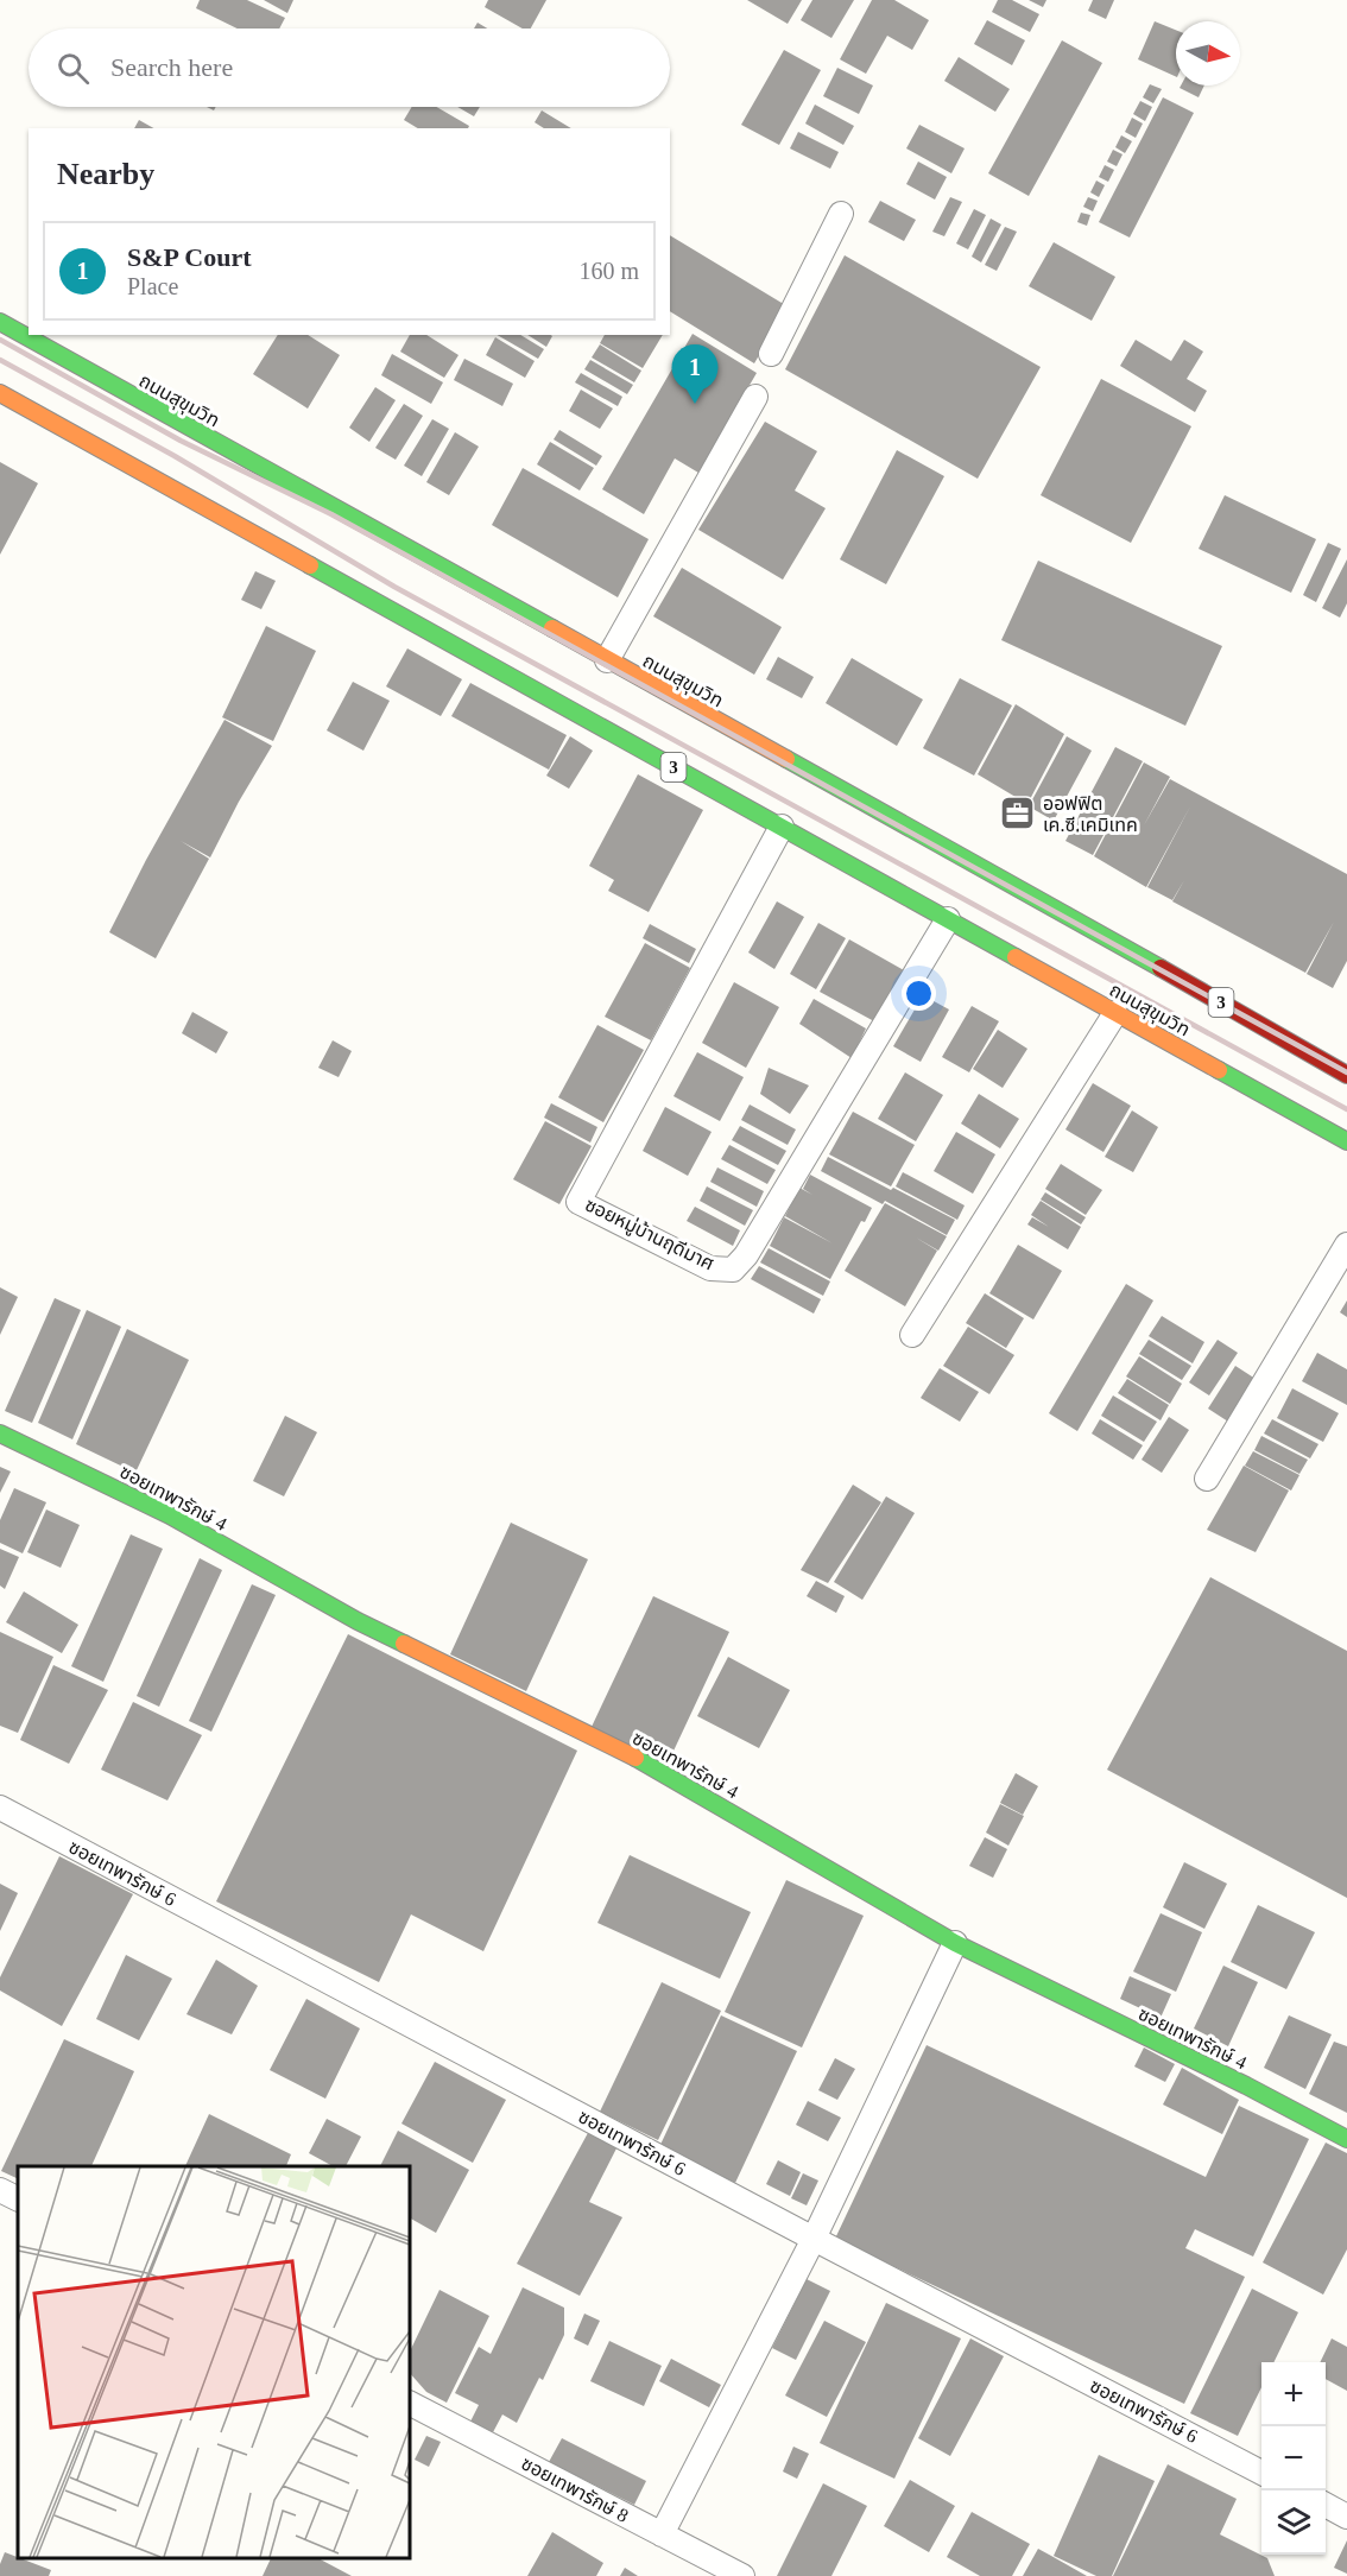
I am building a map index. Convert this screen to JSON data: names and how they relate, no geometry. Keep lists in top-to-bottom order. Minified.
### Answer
{"streets":{"main road":["ถนนสุขุมวิท","3","ซอยเทพารักษ์ 4"],"street":["ซอยหมู่บ้านฤดีมาศ","ซอยเทพารักษ์ 6","ซอยเทพารักษ์ 8"]},"crossings":[["ถนนสุขุมวิท","ซอยหมู่บ้านฤดีมาศ"]],"places":{"office":["ออฟฟิต เค.ซี.เคมิเทค"]},"north":"right","page":{"search":"Search here","heading":"Nearby","list":[{"mark":"1","name":"S&P Court","note":"Place","value":"160 m"}],"pins":"1","map_buttons":["+","−"]}}
